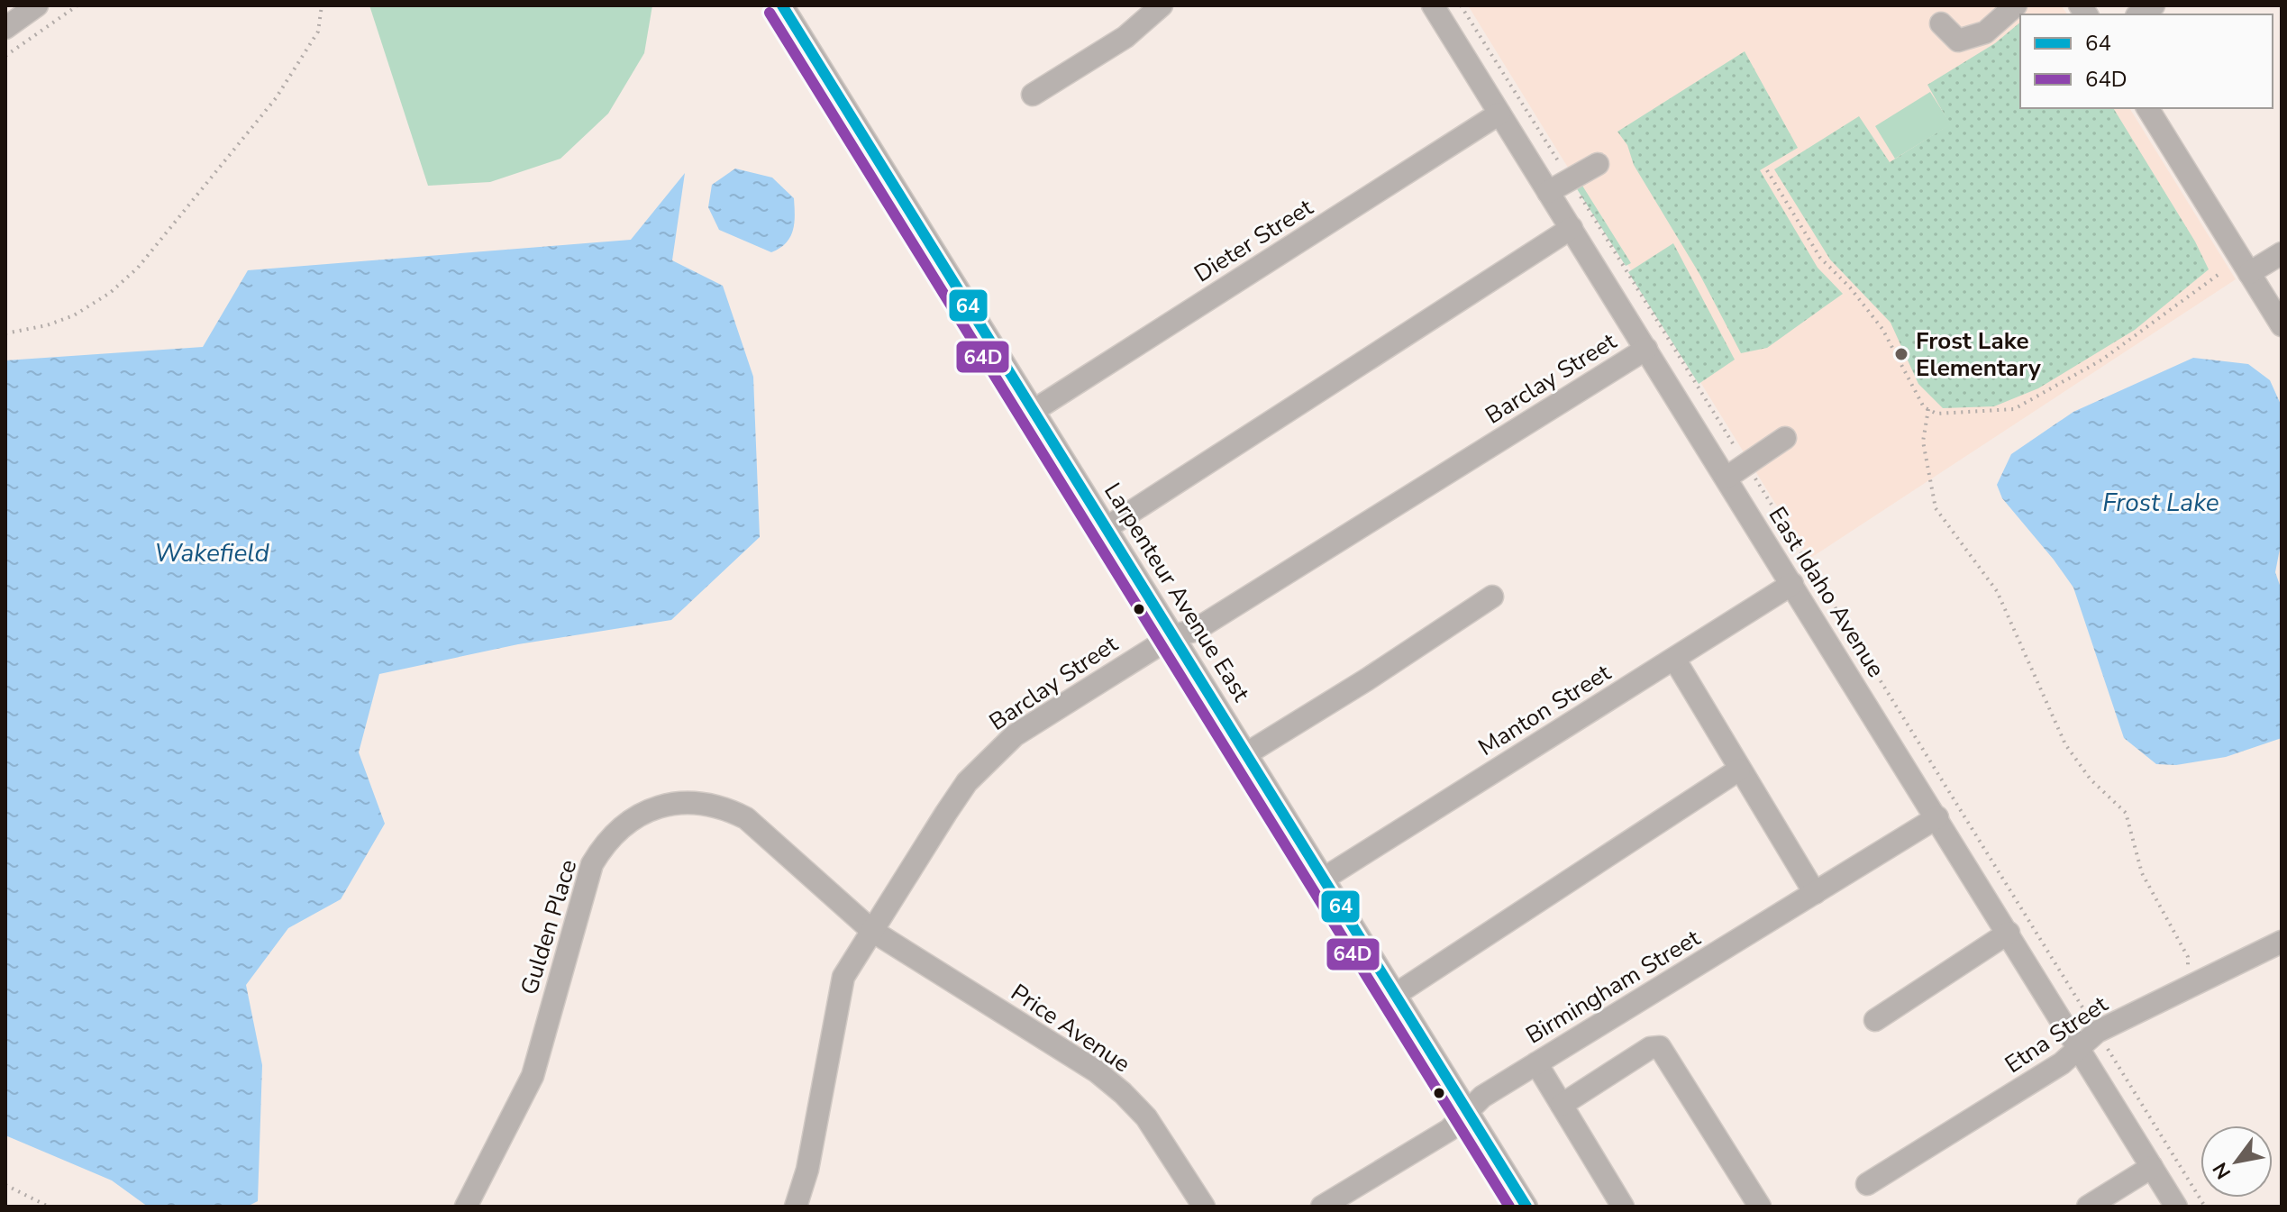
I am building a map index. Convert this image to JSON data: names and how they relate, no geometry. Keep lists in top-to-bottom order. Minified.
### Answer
{"streets":{"street":["Dieter Street","Barclay Street","Larpenteur Avenue East","East Idaho Avenue","Manton Street","Gulden Place","Birmingham Street","Price Avenue","Etna Street"]},"crossings":[["Dieter Street","Larpenteur Avenue East"],["Dieter Street","East Idaho Avenue"],["Barclay Street","Larpenteur Avenue East"],["Barclay Street","East Idaho Avenue"],["Barclay Street","Gulden Place"],["Barclay Street","Price Avenue"],["Larpenteur Avenue East","Manton Street"],["Larpenteur Avenue East","Birmingham Street"],["East Idaho Avenue","Manton Street"],["East Idaho Avenue","Birmingham Street"],["East Idaho Avenue","Etna Street"],["Gulden Place","Price Avenue"]],"water":["Frost Lake","Wakefield"],"places":["Frost Lake Elementary"],"lines":["transit line 64","transit line 64D"],"legend":["64","64D"],"north":"bottom left"}
